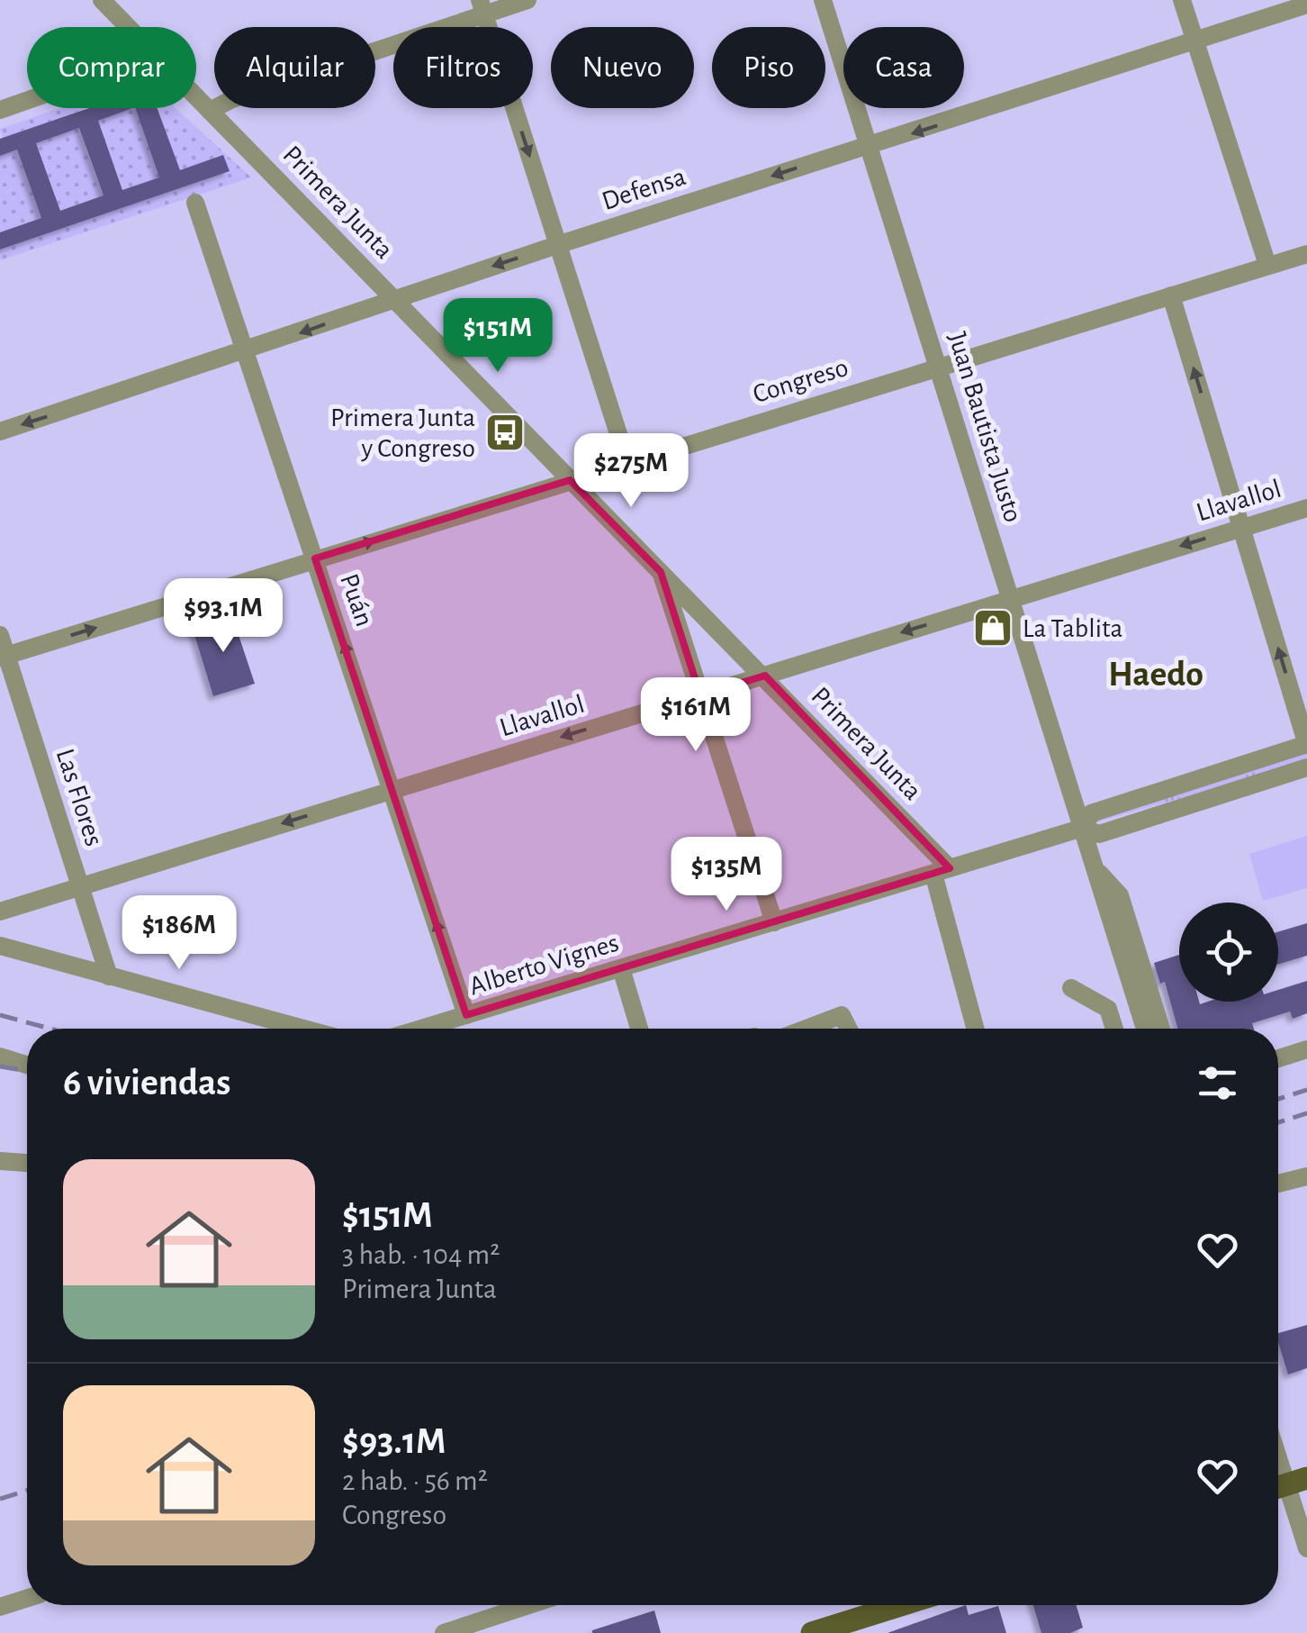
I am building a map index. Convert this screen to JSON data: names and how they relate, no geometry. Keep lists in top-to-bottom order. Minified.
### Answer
{"streets":{"street":["Defensa","Primera Junta","Congreso","Juan Bautista Justo","Llavallol","Puán","Las Flores","Alberto Vignes"]},"crossings":[["Defensa","Primera Junta"],["Defensa","Juan Bautista Justo"],["Defensa","Puán"],["Primera Junta","Congreso"],["Primera Junta","Llavallol"],["Primera Junta","Alberto Vignes"],["Congreso","Juan Bautista Justo"],["Congreso","Puán"],["Congreso","Las Flores"],["Juan Bautista Justo","Llavallol"],["Juan Bautista Justo","Alberto Vignes"],["Llavallol","Puán"],["Llavallol","Las Flores"],["Puán","Alberto Vignes"]],"one_way":["Defensa","Congreso","Llavallol","Puán"],"districts":["Haedo"],"places":{"bus stop":["Primera Junta y Congreso"],"shop":["La Tablita"]},"page":{"chip":["Comprar","Alquilar","Filtros","Nuevo","Piso","Casa"],"price":["$151M","$275M","$93.1M","$161M","$135M","$186M"],"heading":"6 viviendas","list":[{"name":"$151M","note":"3 hab. · 104 m² · Primera Junta"},{"name":"$93.1M","note":"2 hab. · 56 m² · Congreso"}]}}
